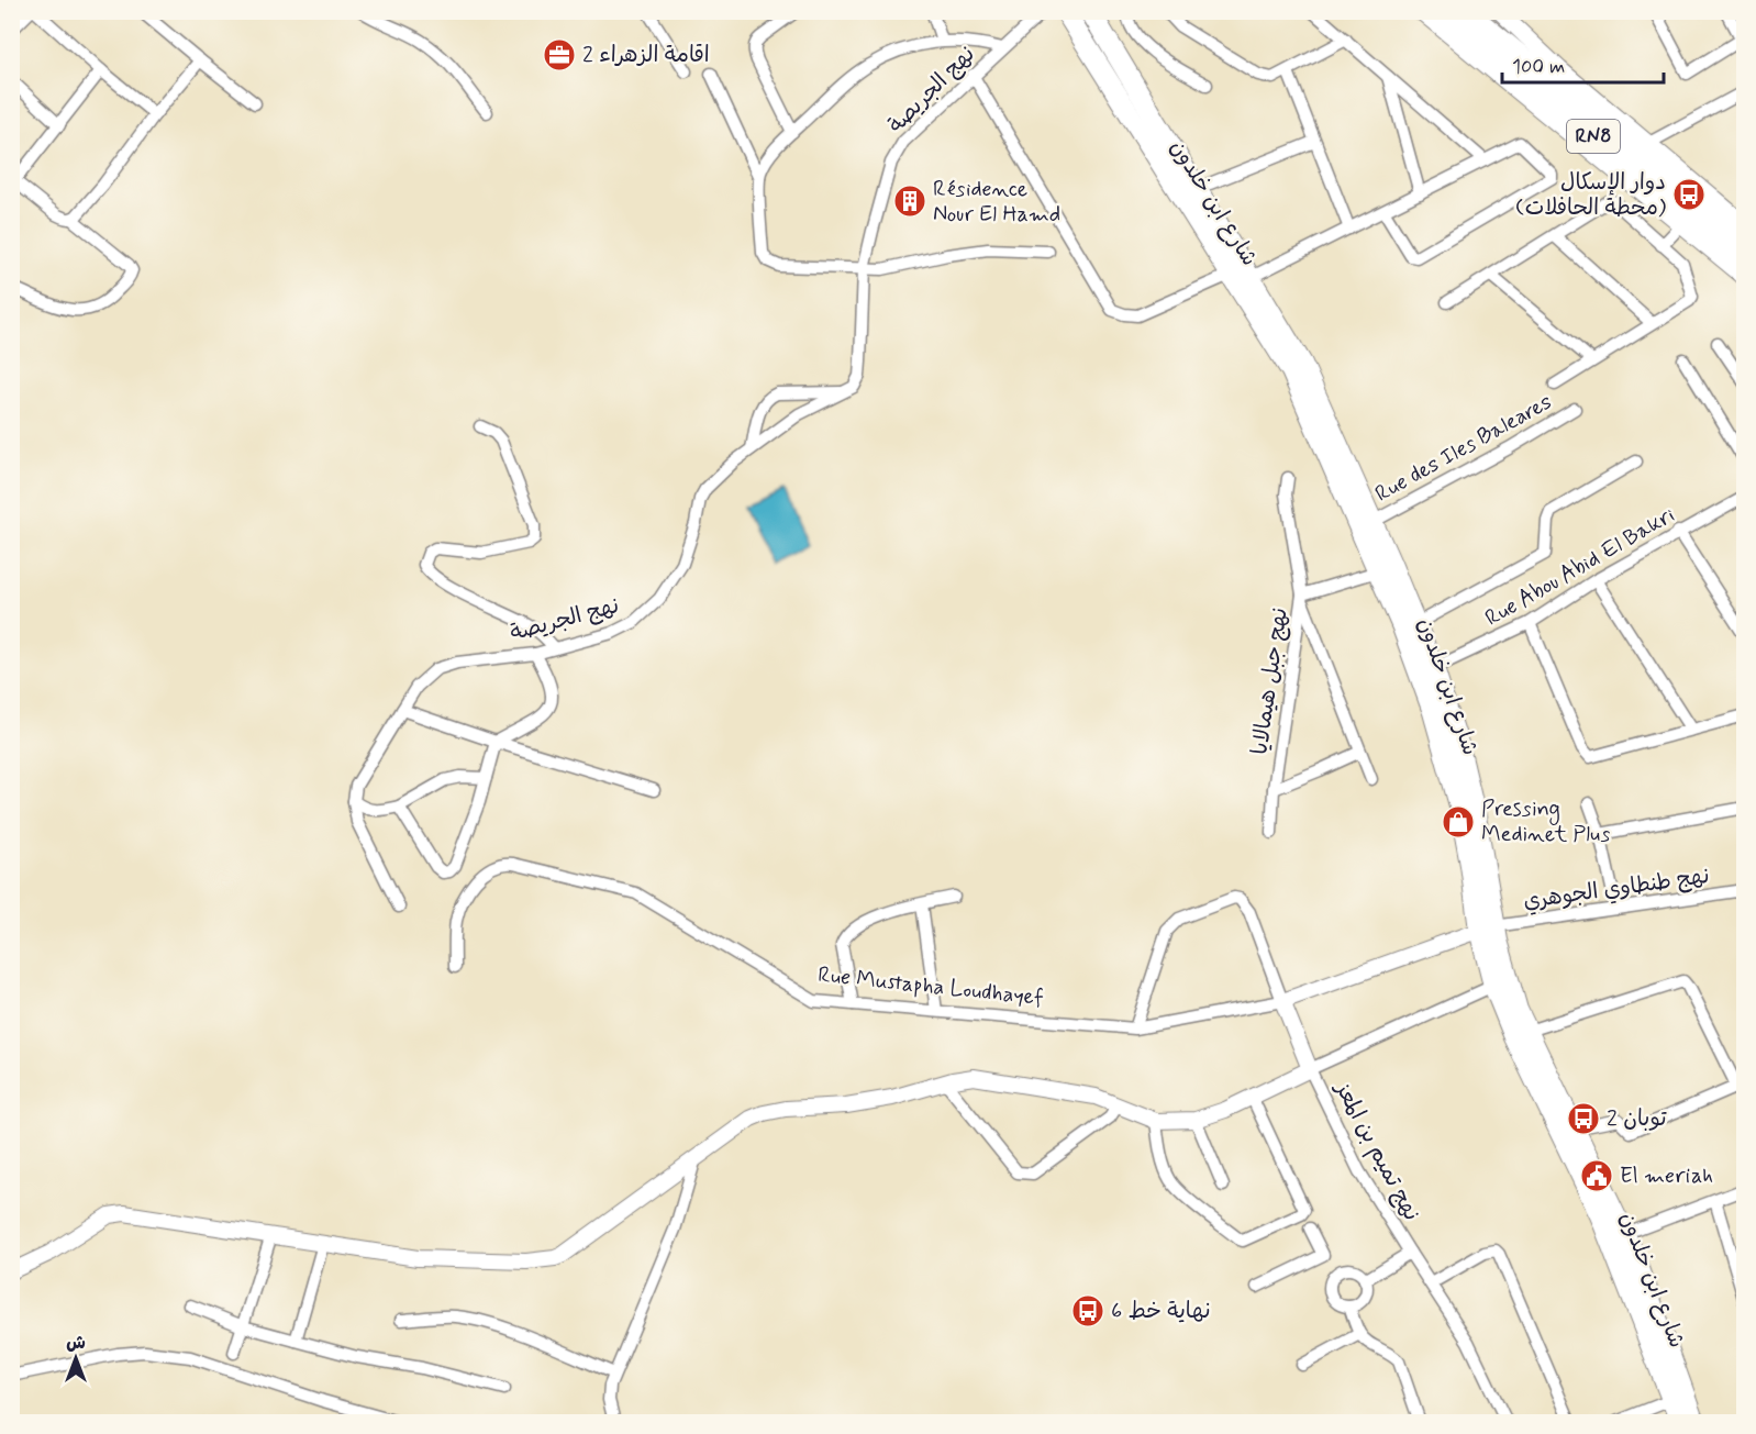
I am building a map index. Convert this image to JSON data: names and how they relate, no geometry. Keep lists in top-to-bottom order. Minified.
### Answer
{"streets":{"highway":["RN8","شارع ابن خلدون"],"street":["نهج الجريصة","Rue des Iles Baleares","Rue Abou Abid El Bakri","نهج جبل هيمالايا","نهج طنطاوي الجوهري","Rue Mustapha Loudhayef","نهج تميم بن المعز"]},"crossings":[["شارع ابن خلدون","Rue des Iles Baleares"],["شارع ابن خلدون","Rue Abou Abid El Bakri"],["شارع ابن خلدون","نهج جبل هيمالايا"],["شارع ابن خلدون","نهج طنطاوي الجوهري"],["شارع ابن خلدون","Rue Mustapha Loudhayef"],["نهج طنطاوي الجوهري","Rue Mustapha Loudhayef"]],"places":{"office":["اقامة الزهراء 2"],"bus stop":["دوار الإسكال (محطة الحافلات)","توبان 2","نهاية خط 6"],"building":["Résidence Nour El Hamd"],"shop":["Pressing Medinet Plus"],"public building":["El meriah"]},"scale_bar":"100 m","north":"top"}
